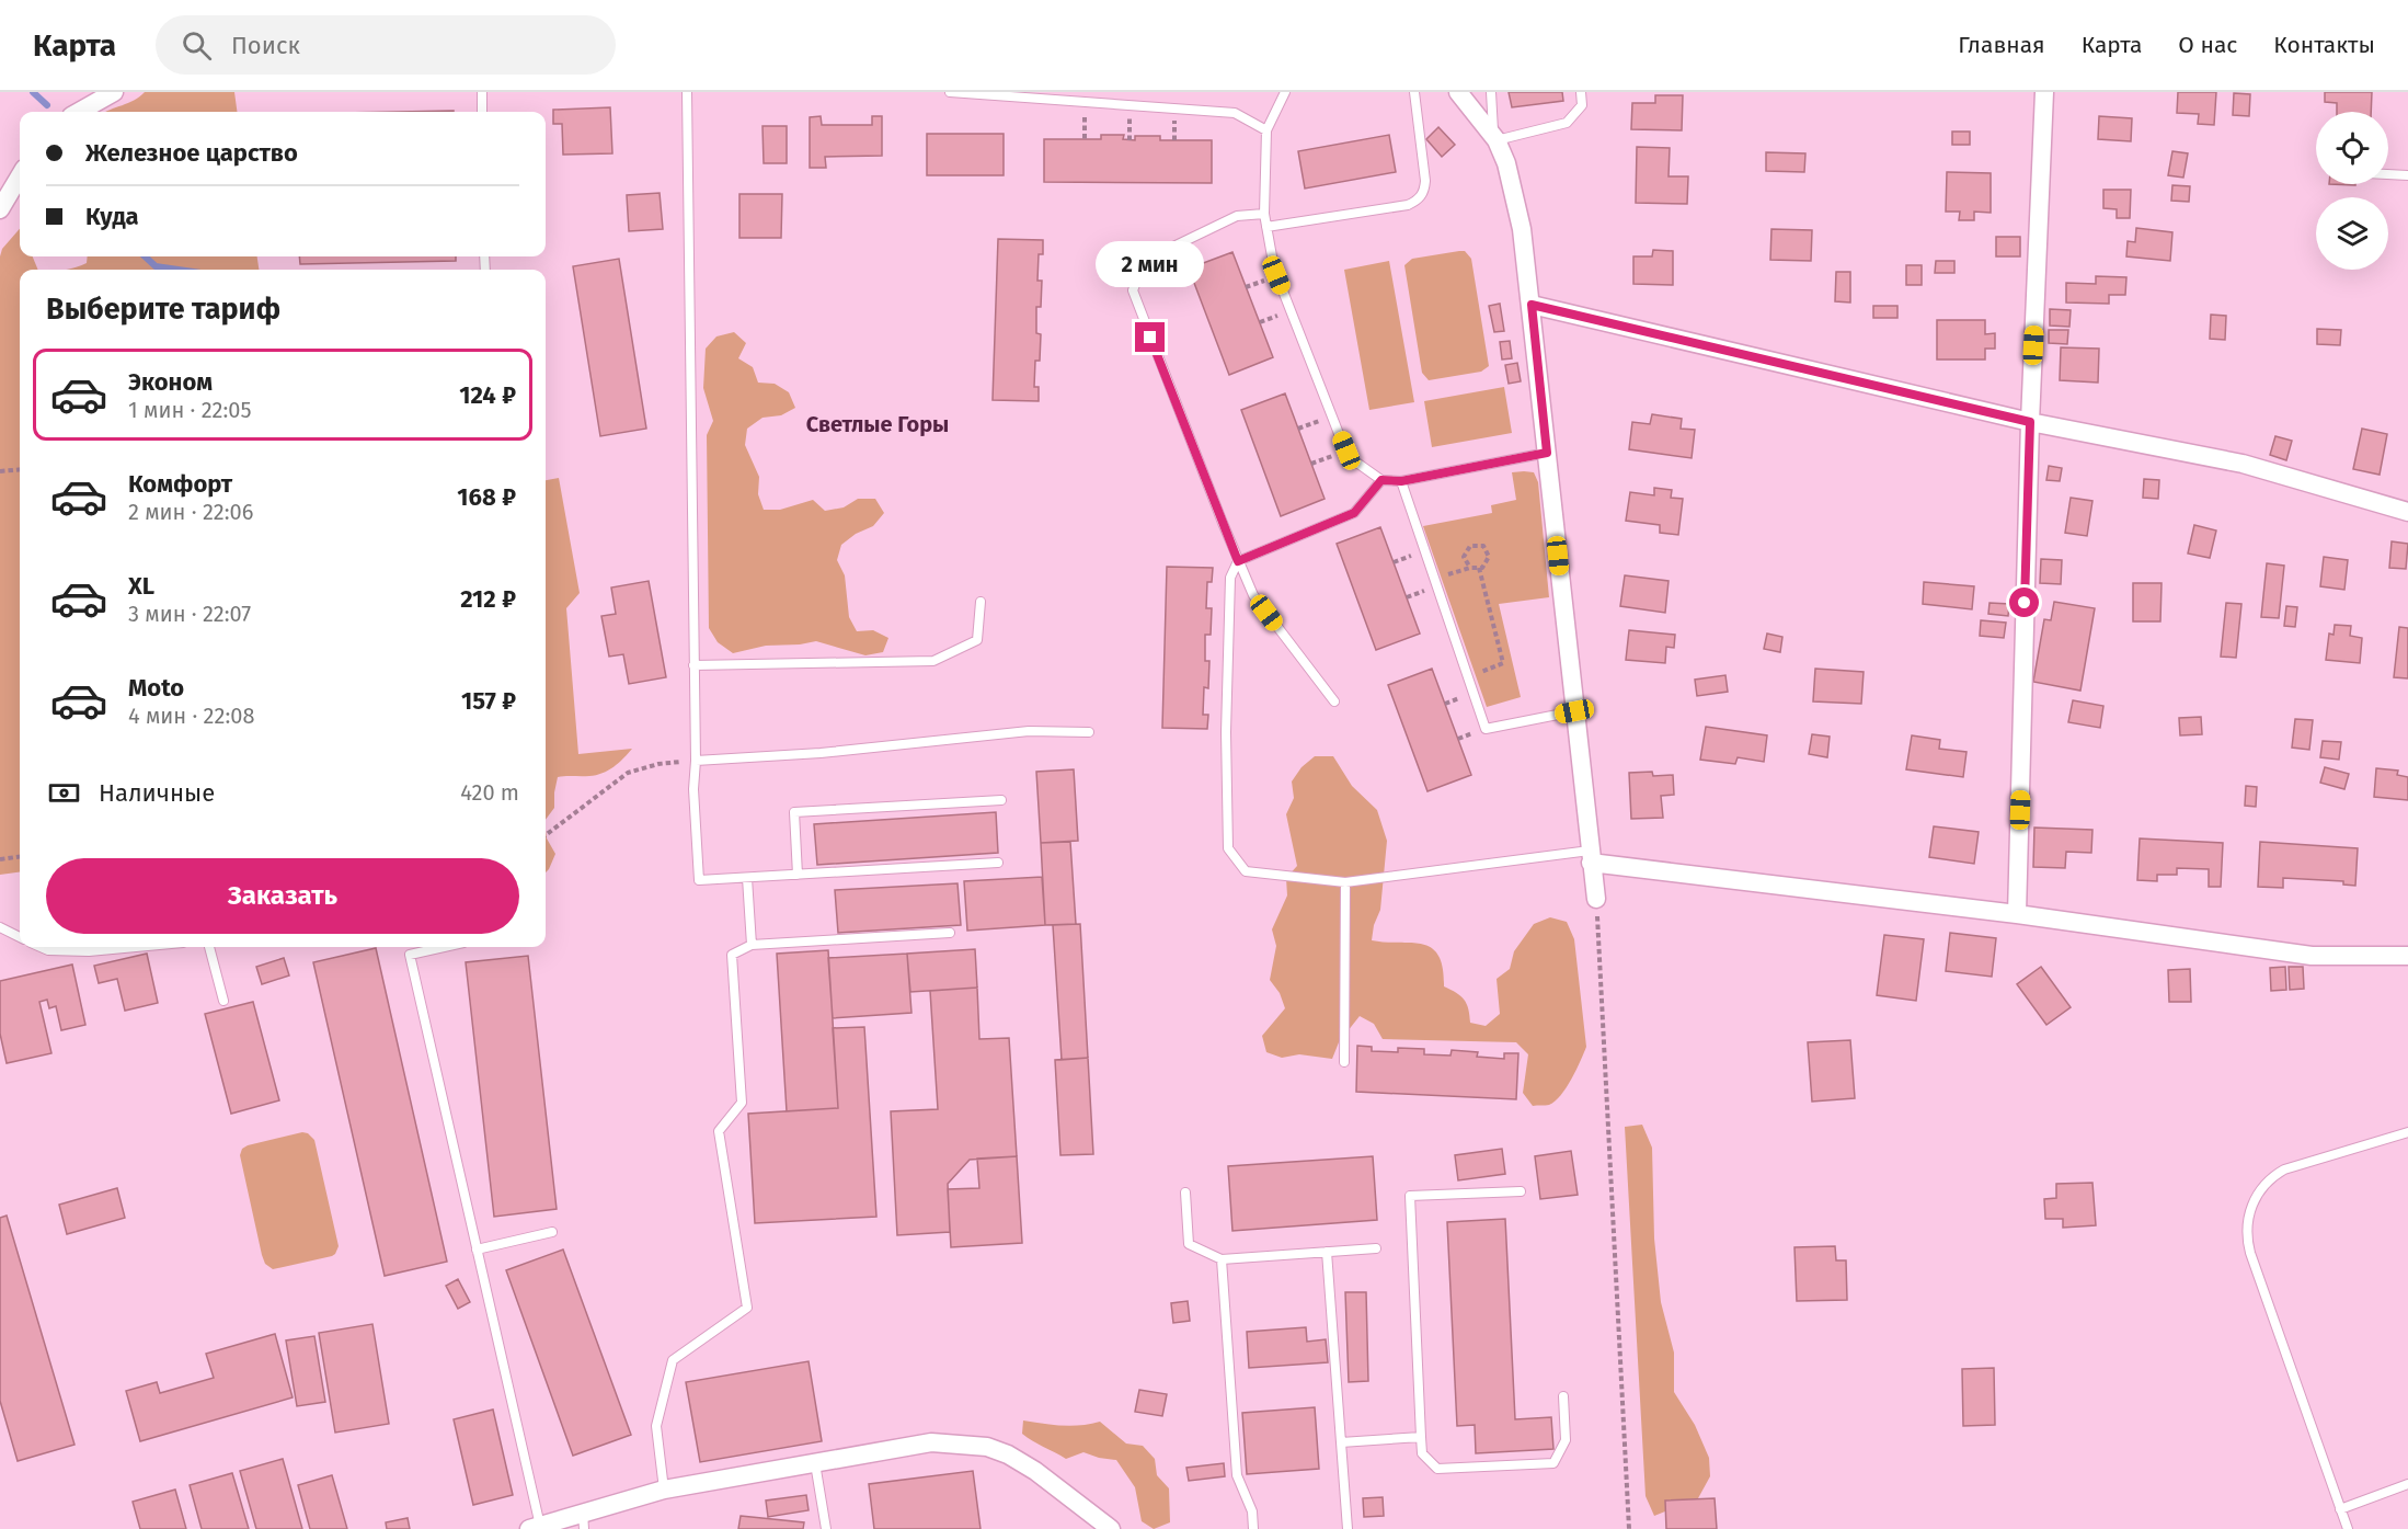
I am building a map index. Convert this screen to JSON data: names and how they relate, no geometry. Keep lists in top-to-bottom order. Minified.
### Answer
{"districts":["Светлые Горы"],"page":{"header":"Карта","search":"Поиск","nav":["Главная","Карта","О нас","Контакты"],"banner":["Железное царство","Куда"],"bubble":"2 мин","heading":"Выберите тариф","list":[{"name":"Эконом","note":"1 мин · 22:05","value":"124 ₽"},{"name":"Комфорт","note":"2 мин · 22:06","value":"168 ₽"},{"name":"XL","note":"3 мин · 22:07","value":"212 ₽"},{"name":"Moto","note":"4 мин · 22:08","value":"157 ₽"}],"pay":["Наличные","420 m"],"buttons":"Заказать"}}
